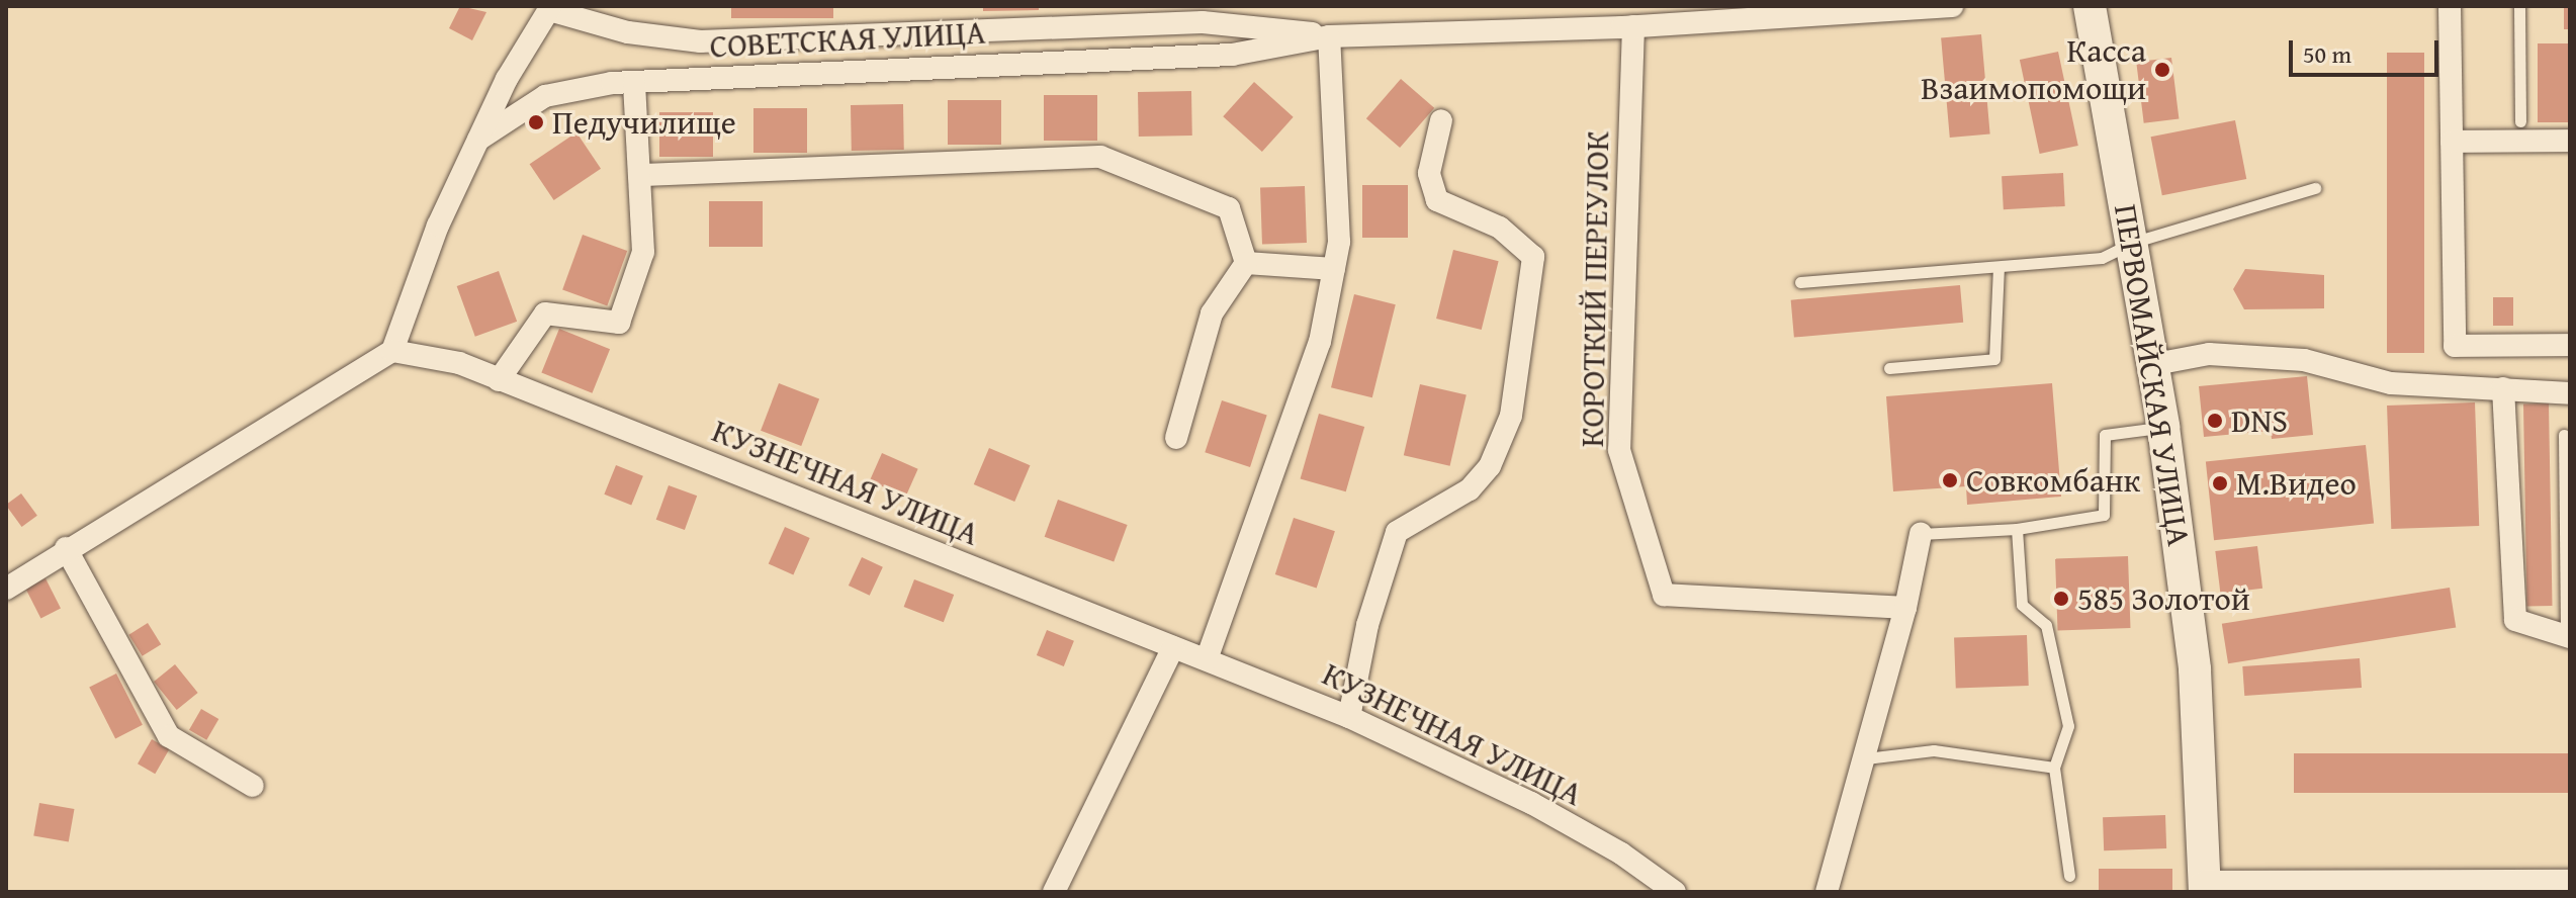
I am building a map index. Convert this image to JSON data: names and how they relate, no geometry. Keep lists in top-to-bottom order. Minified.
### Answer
{"streets":{"main road":["ПЕРВОМАЙСКАЯ УЛИЦА"],"street":["СОВЕТСКАЯ УЛИЦА","КОРОТКИЙ ПЕРЕУЛОК","КУЗНЕЧНАЯ УЛИЦА"]},"crossings":[["СОВЕТСКАЯ УЛИЦА","КОРОТКИЙ ПЕРЕУЛОК"]],"places":["Касса Взаимопомощи","Педучилище","DNS","Совкомбанк","М.Видео","585 Золотой"],"scale_bar":"50 m"}
